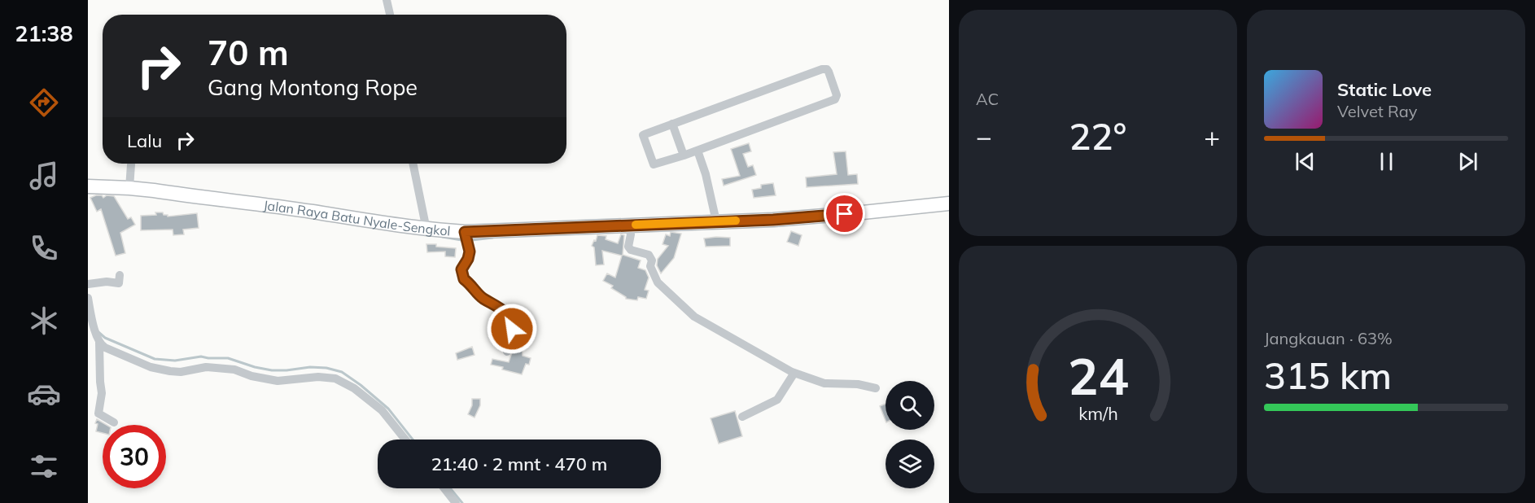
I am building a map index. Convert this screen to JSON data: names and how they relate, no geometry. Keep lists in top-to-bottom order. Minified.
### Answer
{"streets":{"main road":["Jalan Raya Batu Nyale-Sengkol"]},"page":{"tabs":"21:38","tile":["AC",["Jangkauan · 63%","315 km"]],"turn":["70 m","Gang Montong Rope"],"song":["Static Love","Velvet Ray"],"heat":["−","22°","+"],"then":"Lalu","limit":"30","trip":"21:40 · 2 mnt · 470 m","gauge":["24","km/h"]}}
